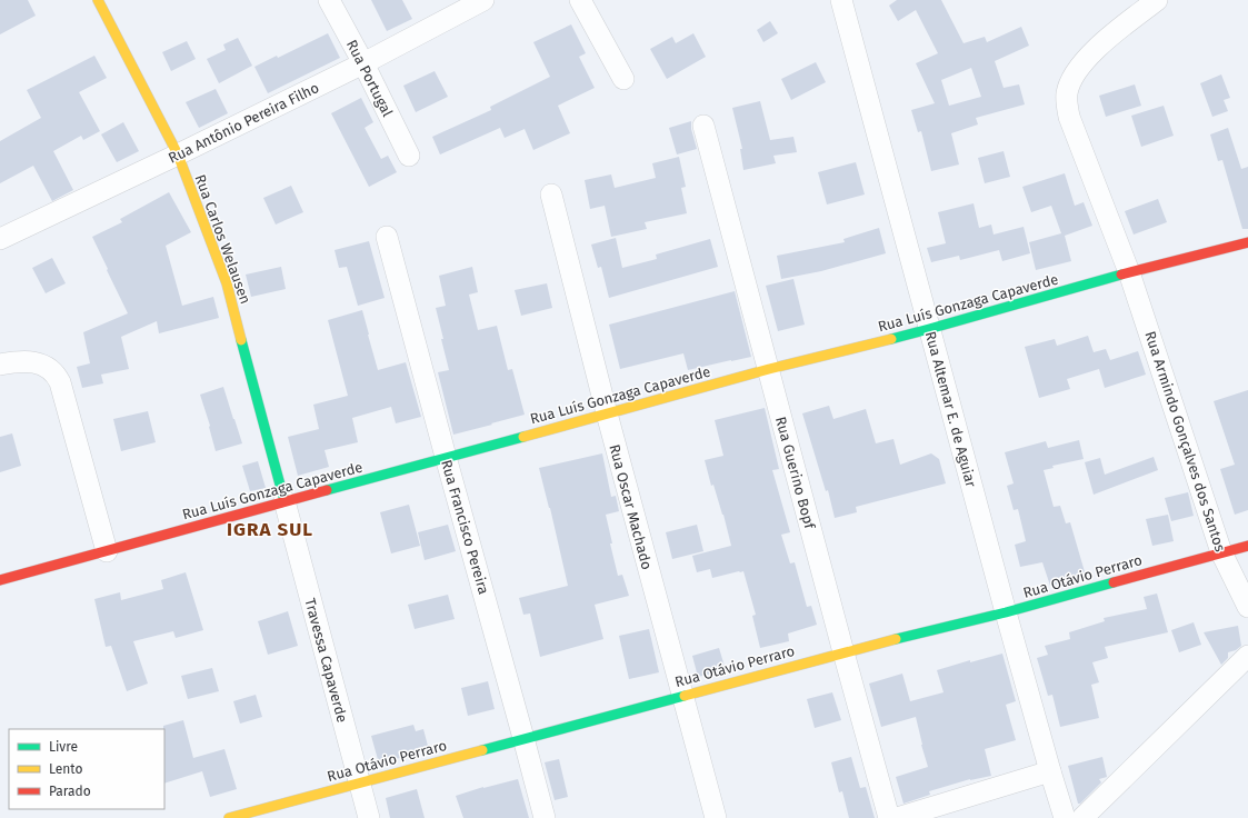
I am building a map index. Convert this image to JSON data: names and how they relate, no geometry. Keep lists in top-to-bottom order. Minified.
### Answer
{"streets":{"street":["Rua Portugal","Rua Antônio Pereira Filho","Rua Carlos Welausen","Rua Luís Gonzaga Capaverde","Rua Altemar E. de Aguiar","Rua Armindo Gonçalves dos Santos","Rua Guerino Bopf","Rua Oscar Machado","Rua Francisco Pereira","Rua Otávio Perraro","Travessa Capaverde"]},"crossings":[["Rua Portugal","Rua Antônio Pereira Filho"],["Rua Antônio Pereira Filho","Rua Carlos Welausen"],["Rua Carlos Welausen","Rua Luís Gonzaga Capaverde"],["Rua Carlos Welausen","Travessa Capaverde"],["Rua Luís Gonzaga Capaverde","Rua Altemar E. de Aguiar"],["Rua Luís Gonzaga Capaverde","Rua Armindo Gonçalves dos Santos"],["Rua Luís Gonzaga Capaverde","Rua Guerino Bopf"],["Rua Luís Gonzaga Capaverde","Rua Oscar Machado"],["Rua Luís Gonzaga Capaverde","Rua Francisco Pereira"],["Rua Luís Gonzaga Capaverde","Travessa Capaverde"],["Rua Altemar E. de Aguiar","Rua Otávio Perraro"],["Rua Armindo Gonçalves dos Santos","Rua Otávio Perraro"],["Rua Guerino Bopf","Rua Otávio Perraro"],["Rua Oscar Machado","Rua Otávio Perraro"],["Rua Francisco Pereira","Rua Otávio Perraro"],["Rua Otávio Perraro","Travessa Capaverde"]],"districts":["IGRA SUL"],"legend":["Livre","Lento","Parado"]}
